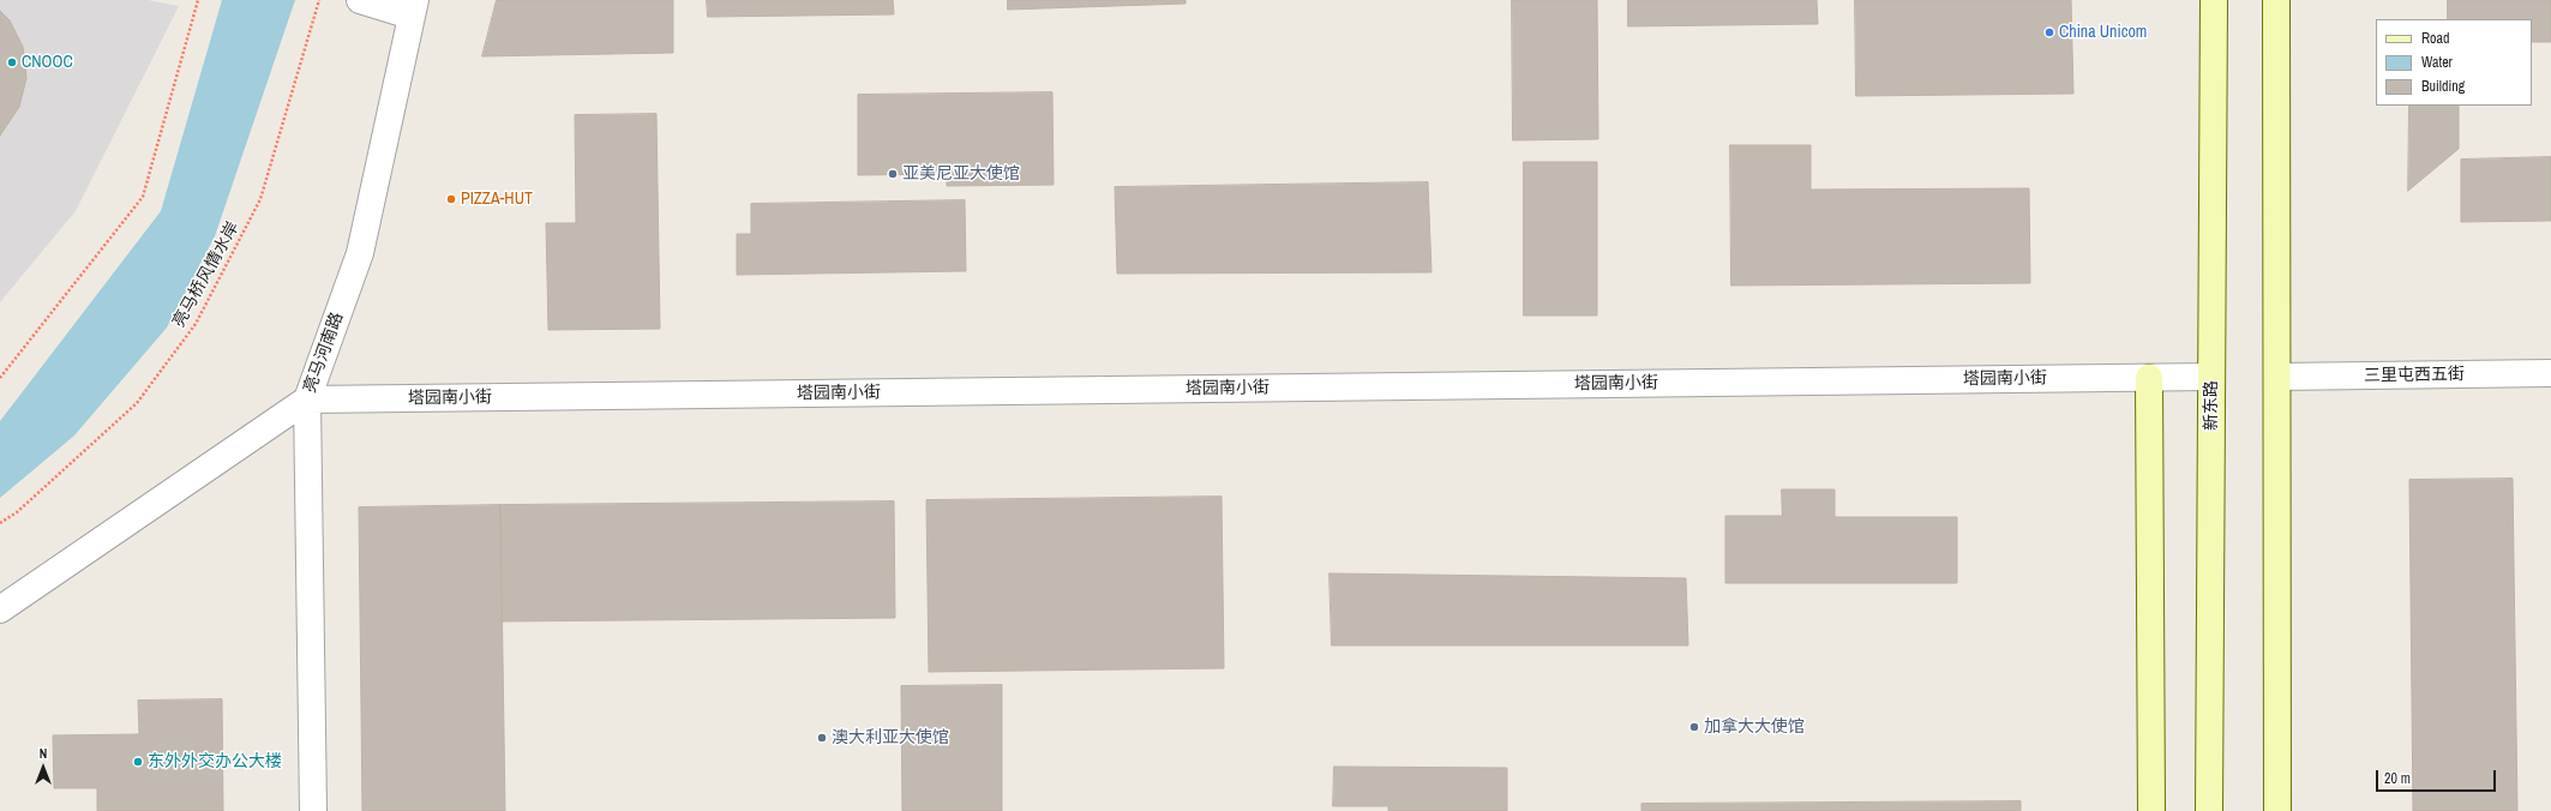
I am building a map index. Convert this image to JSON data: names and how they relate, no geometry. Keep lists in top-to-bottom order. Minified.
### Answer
{"streets":{"main road":["新东路"],"street":["亮马河南路","三里屯西五街","塔园南小街"],"path":["亮马桥风情水岸"]},"crossings":[["亮马河南路","塔园南小街"],["塔园南小街","新东路"]],"places":["China Unicom","CNOOC","亚美尼亚大使馆","PIZZA-HUT","加拿大大使馆","澳大利亚大使馆","东外外交办公大楼"],"legend":["Road","Water","Building"],"scale_bar":"20 m","north":"top"}
